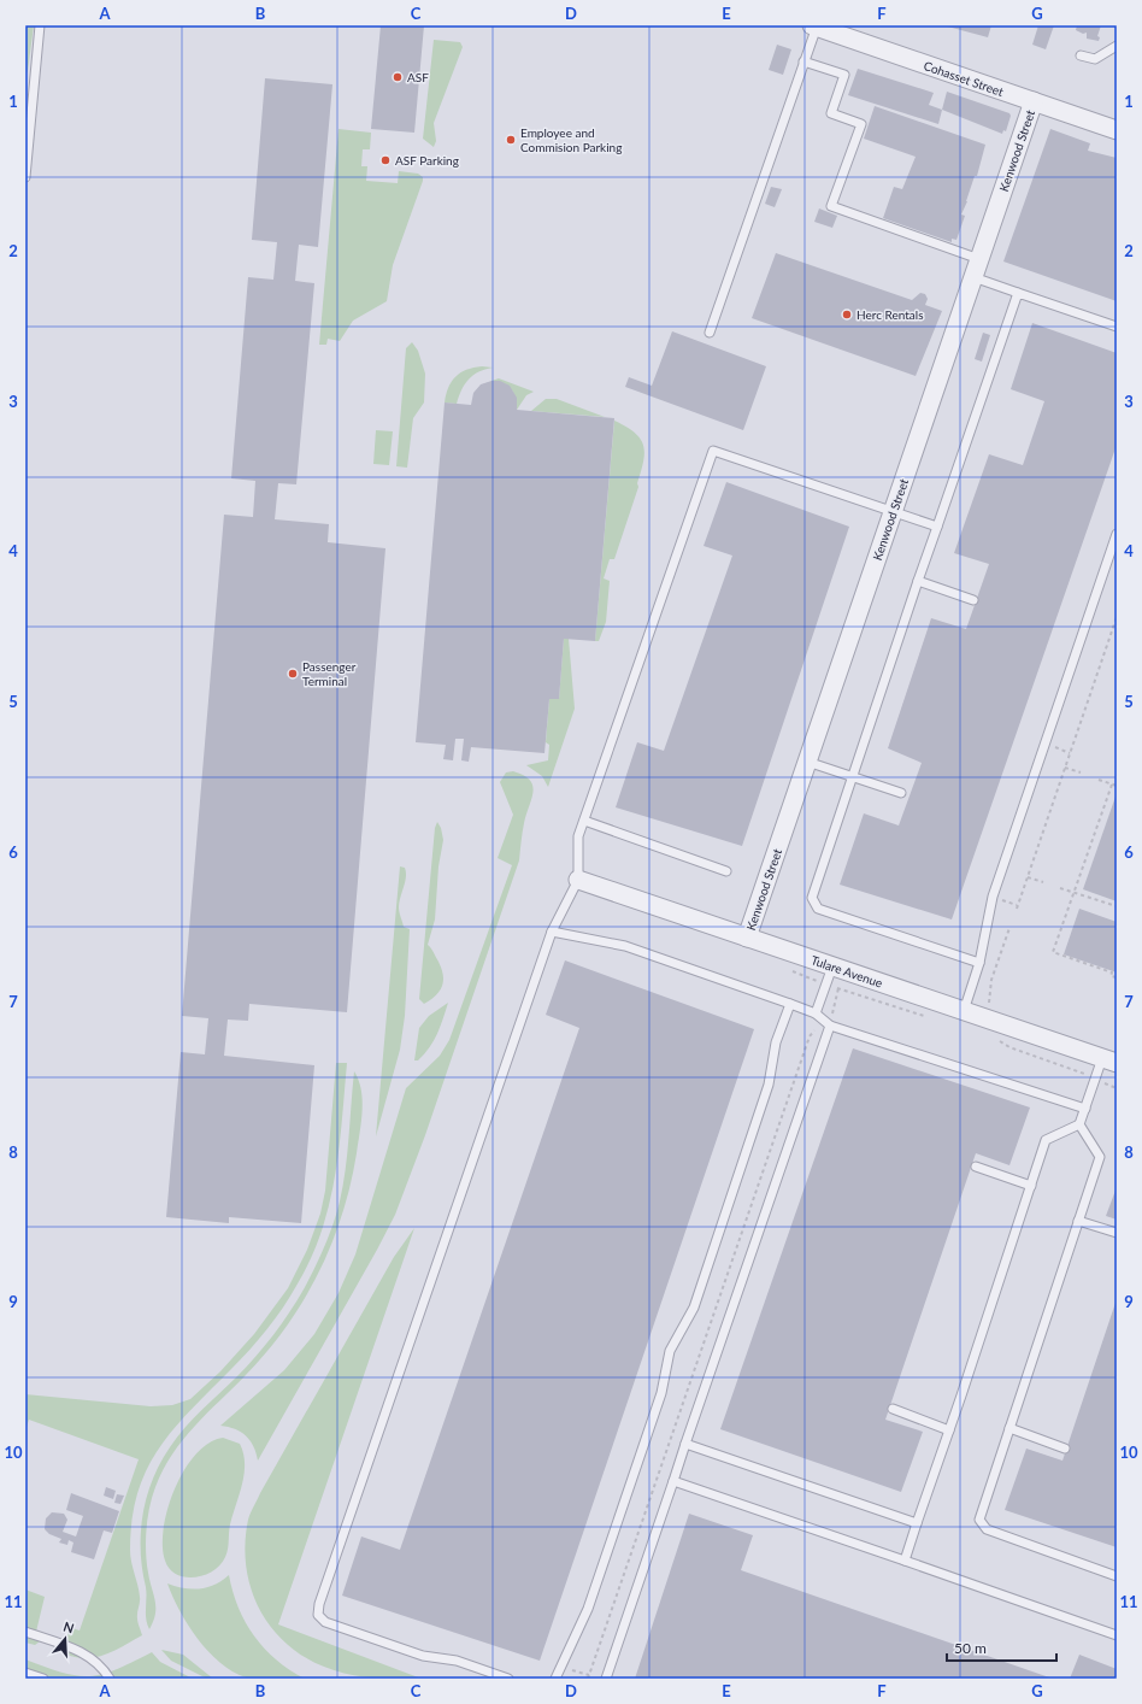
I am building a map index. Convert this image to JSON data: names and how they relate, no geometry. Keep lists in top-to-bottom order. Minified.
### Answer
{"streets":{"street":["Cohasset Street","Kenwood Street","Tulare Avenue"]},"crossings":[["Cohasset Street","Kenwood Street"],["Kenwood Street","Tulare Avenue"]],"places":["ASF","Employee and Commision Parking","ASF Parking","Herc Rentals","Passenger Terminal"],"scale_bar":"50 m","north":"top","grid":{"columns":["A","B","C","D","E","F","G"],"rows":["1","2","3","4","5","6","7","8","9","10","11"]}}
